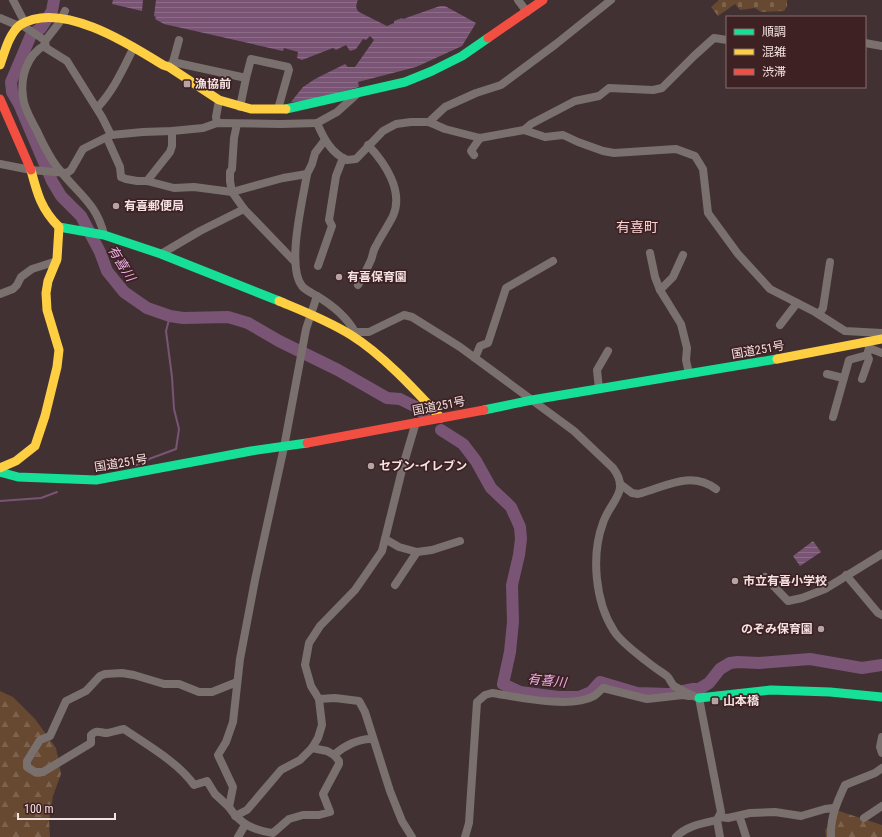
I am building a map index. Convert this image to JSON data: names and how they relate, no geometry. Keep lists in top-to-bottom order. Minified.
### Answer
{"streets":{"main road":["国道251号"]},"districts":["有喜町"],"water":["有喜川"],"places":{"transit":["漁協前","山本橋"],"other":["有喜郵便局","有喜保育園","セブン-イレブン","市立有喜小学校","のぞみ保育園"]},"legend":["順調","混雑","渋滞"],"scale_bar":"100 m"}
